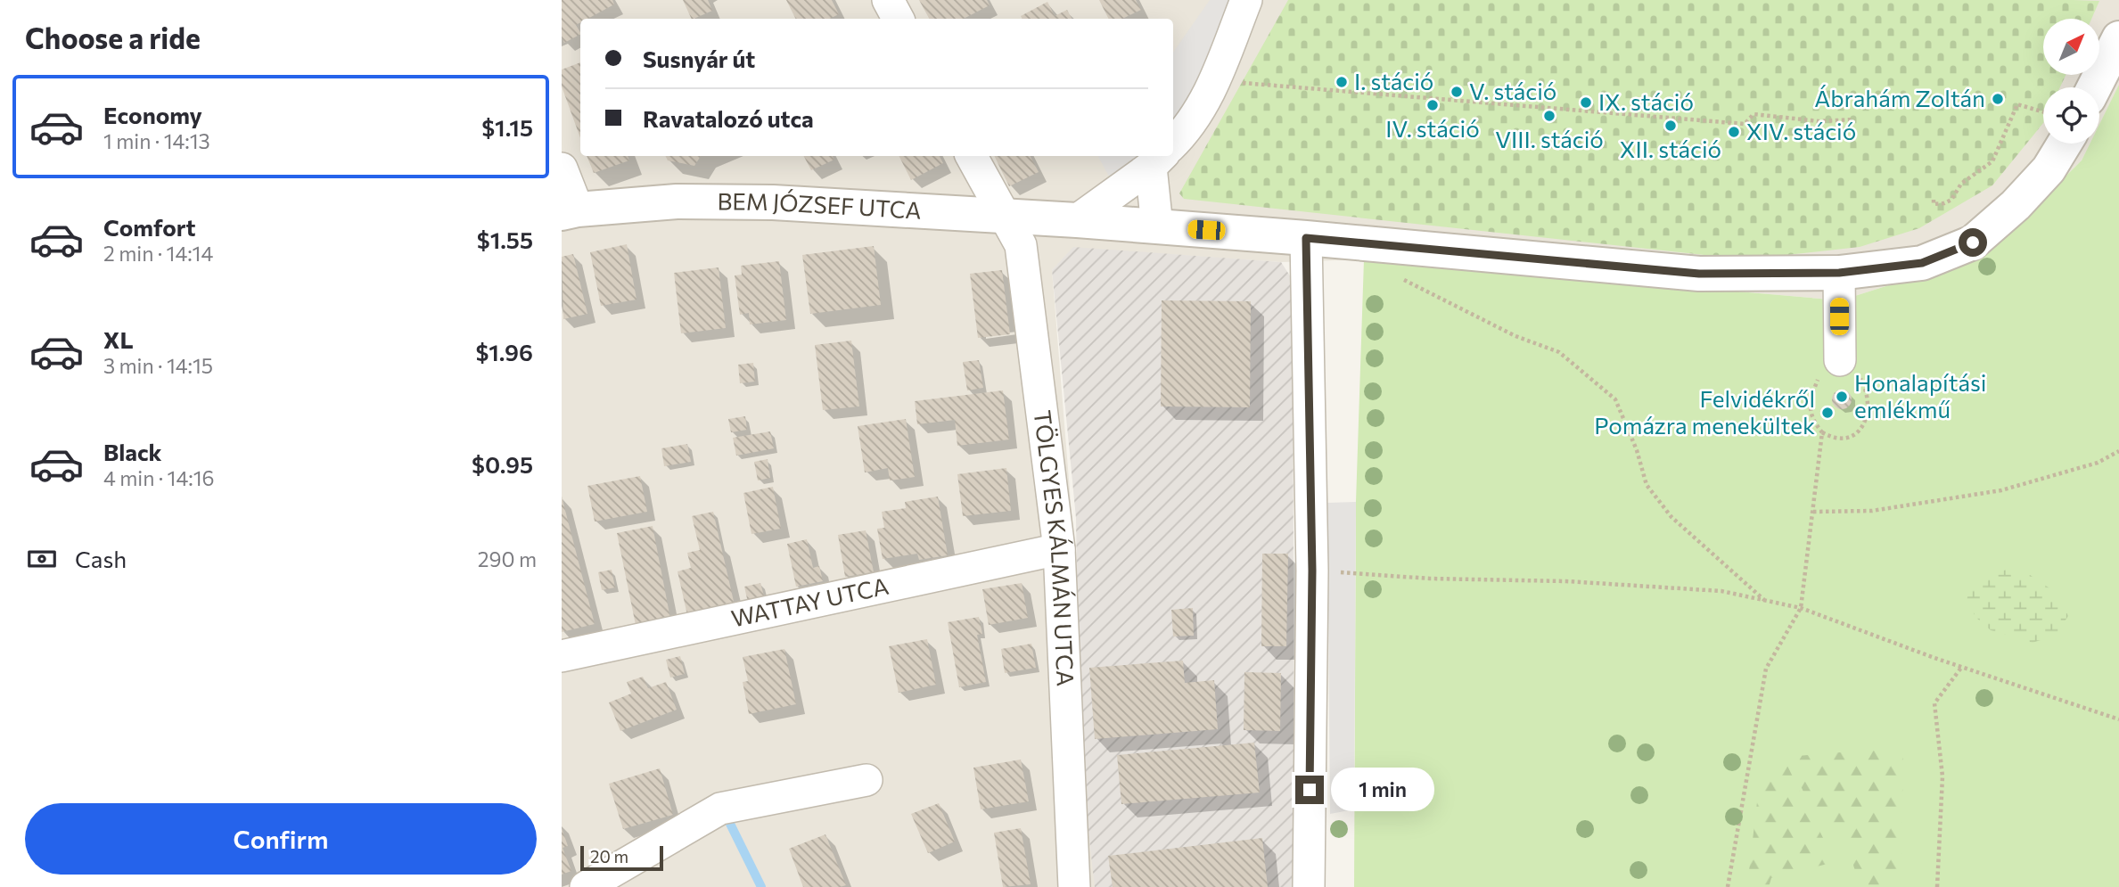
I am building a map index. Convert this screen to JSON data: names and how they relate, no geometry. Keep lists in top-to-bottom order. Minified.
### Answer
{"streets":{"street":["BEM JÓZSEF UTCA","TÖLGYES KÁLMÁN UTCA","WATTAY UTCA"]},"crossings":[["BEM JÓZSEF UTCA","TÖLGYES KÁLMÁN UTCA"],["TÖLGYES KÁLMÁN UTCA","WATTAY UTCA"]],"places":["I. stáció","V. stáció","Ábrahám Zoltán","IX. stáció","IV. stáció","VIII. stáció","XII. stáció","XIV. stáció","Honalapítási emlékmű","Felvidékről Pomázra menekültek"],"scale_bar":"20 m","north":"top right","page":{"heading":"Choose a ride","banner":["Susnyár út","Ravatalozó utca"],"list":[{"name":"Economy","note":"1 min · 14:13","value":"$1.15"},{"name":"Comfort","note":"2 min · 14:14","value":"$1.55"},{"name":"XL","note":"3 min · 14:15","value":"$1.96"},{"name":"Black","note":"4 min · 14:16","value":"$0.95"}],"pay":["Cash","290 m"],"bubble":"1 min","buttons":"Confirm","scale":"20 m"}}
